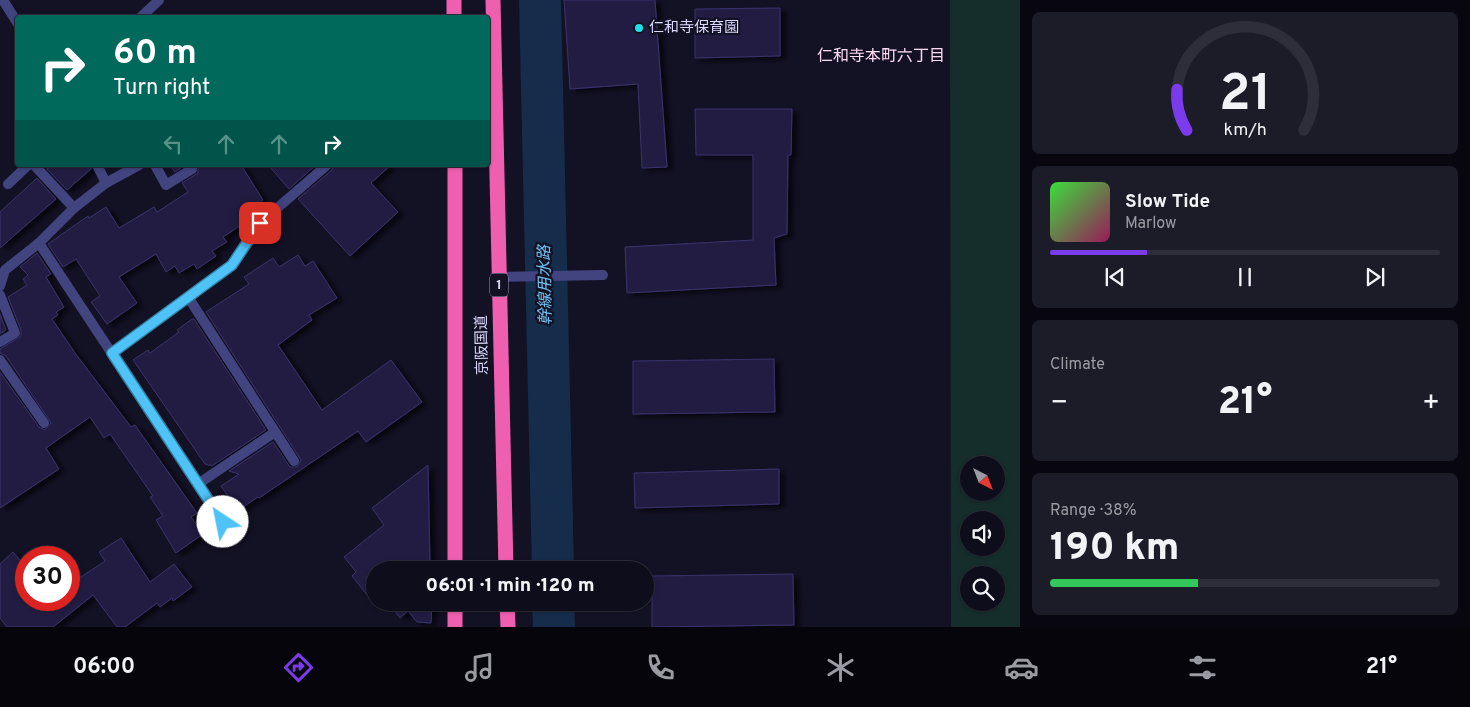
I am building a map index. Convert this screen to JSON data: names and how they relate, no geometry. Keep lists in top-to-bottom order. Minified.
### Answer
{"streets":{"highway":["1","京阪国道"]},"districts":["仁和寺本町六丁目"],"water":["幹線用水路"],"places":["仁和寺保育園"],"north":"bottom right","page":{"turn":["60 m","Turn right"],"song":["Slow Tide","Marlow"],"tile":["Climate",["Range · 38%","190 km"]],"heat":["−","21°","+"],"limit":"30","trip":"06:01 · 1 min · 120 m","tabs":["06:00","21°"],"gauge":["21","km/h"]}}
